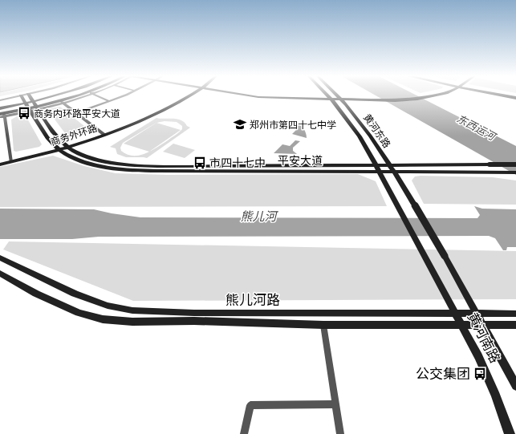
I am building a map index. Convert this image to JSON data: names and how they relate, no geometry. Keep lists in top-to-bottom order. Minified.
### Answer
{"streets":{"main road":["黄河东路","商务外环路","平安大道","熊儿河路","黄河南路"]},"crossings":[["黄河东路","平安大道"],["黄河东路","黄河南路"],["商务外环路","平安大道"],["熊儿河路","黄河南路"]],"water":["东西运河","熊儿河"],"places":{"bus stop":["商务内环路平安大道","市四十七中","公交集团"],"school or university":["郑州市第四十七中学"]}}
